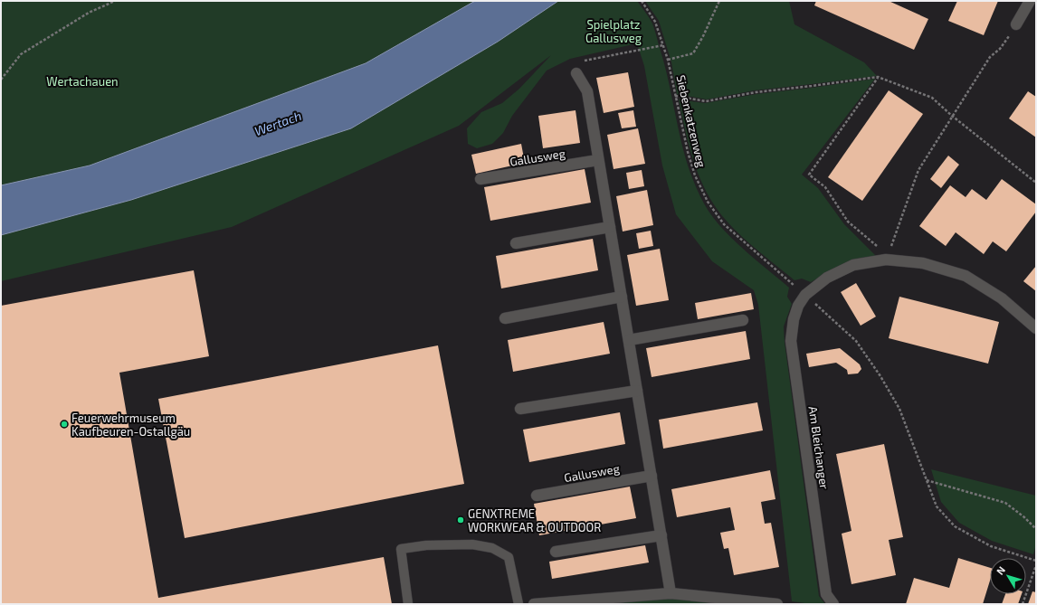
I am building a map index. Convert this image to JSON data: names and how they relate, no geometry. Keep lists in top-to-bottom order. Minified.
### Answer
{"streets":{"street":["Gallusweg","Am Bleichanger"],"path":["Siebenkatzenweg"]},"crossings":[["Siebenkatzenweg","Am Bleichanger"]],"water":["Wertach"],"parks":["Spielplatz Gallusweg","Wertachauen"],"places":["Feuerwehrmuseum Kaufbeuren-Ostallgäu","GENXTREME WORKWEAR & OUTDOOR"],"north":"top left"}
